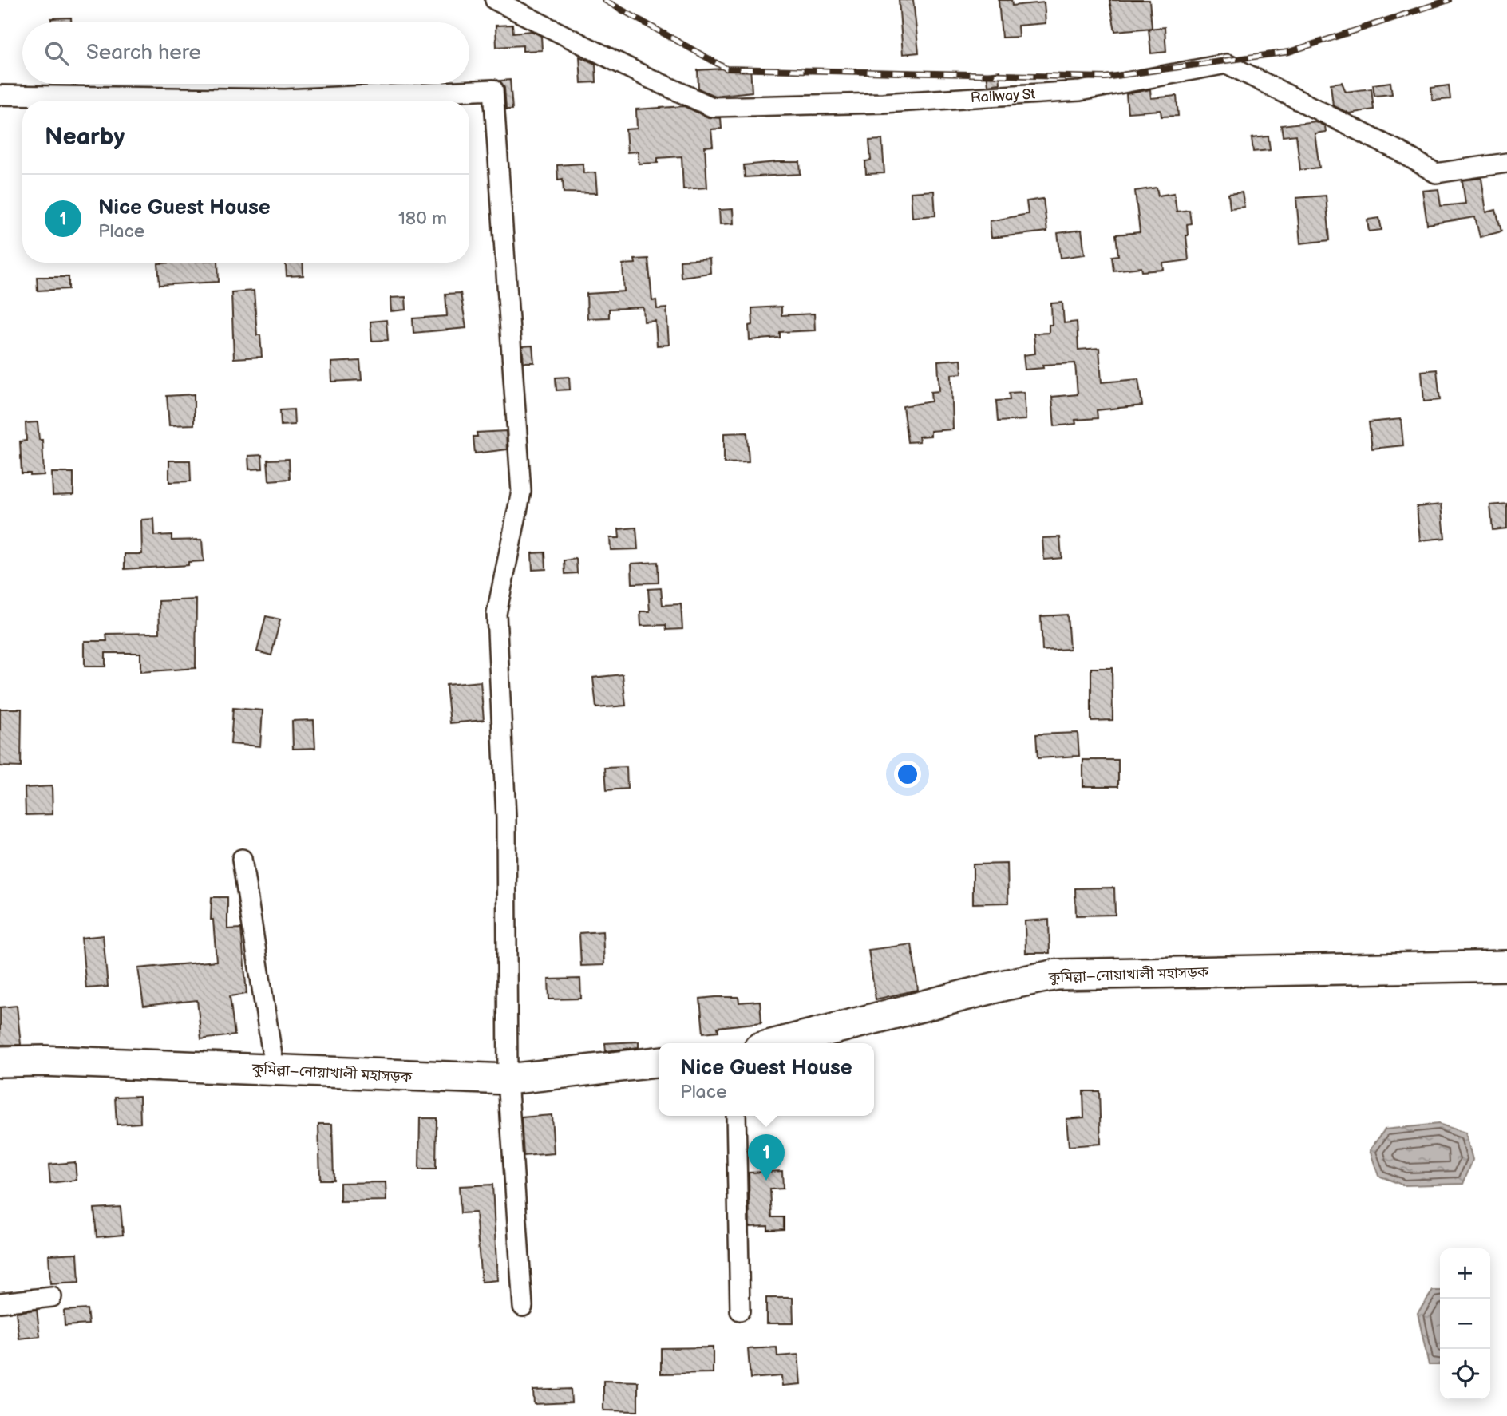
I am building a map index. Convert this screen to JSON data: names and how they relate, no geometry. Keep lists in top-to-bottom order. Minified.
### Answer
{"streets":{"highway":["কুমিল্লা–নোয়াখালী মহাসড়ক"],"street":["Railway St"]},"page":{"search":"Search here","heading":"Nearby","list":[{"mark":"1","name":"Nice Guest House","note":"Place","value":"180 m"}],"popup":["Nice Guest House","Place"],"pins":"1","map_buttons":["+","−"]}}
